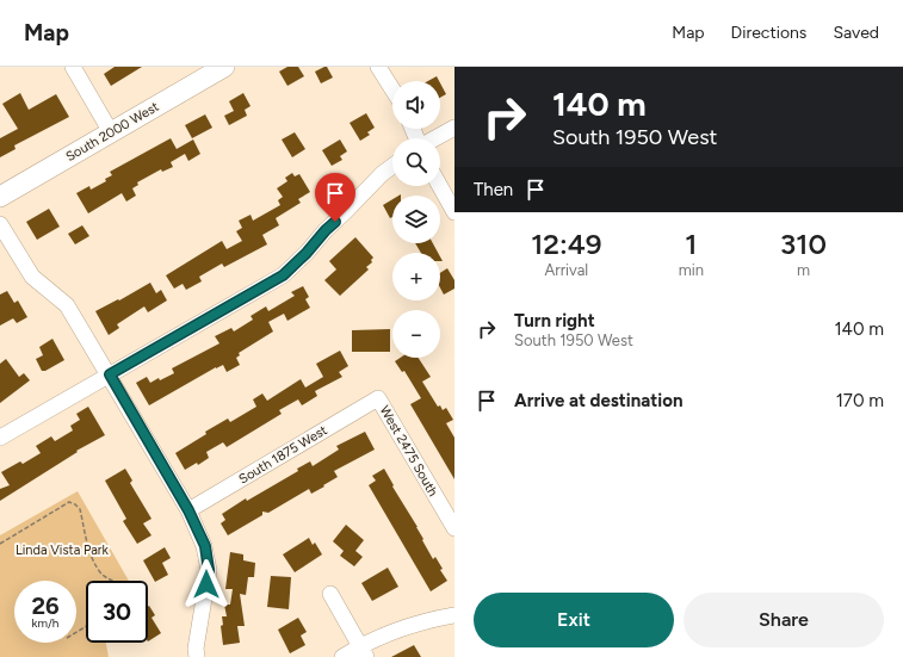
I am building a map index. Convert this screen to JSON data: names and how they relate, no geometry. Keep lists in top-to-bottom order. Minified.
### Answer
{"streets":{"main road":["South 2000 West"],"street":["West 2475 South","South 1875 West"]},"crossings":[["West 2475 South","South 1875 West"]],"parks":["Linda Vista Park"],"page":{"header":"Map","nav":["Map","Directions","Saved"],"turn":["140 m","South 1950 West"],"map_buttons":["+","−"],"then":"Then","eta":["12:49","Arrival","1","min","310","m"],"list":[{"name":"Turn right","note":"South 1950 West","value":"140 m"},{"name":"Arrive at destination","value":"170 m"}],"speed":"26 km/h","limit":"30","buttons":["Exit","Share"]}}
